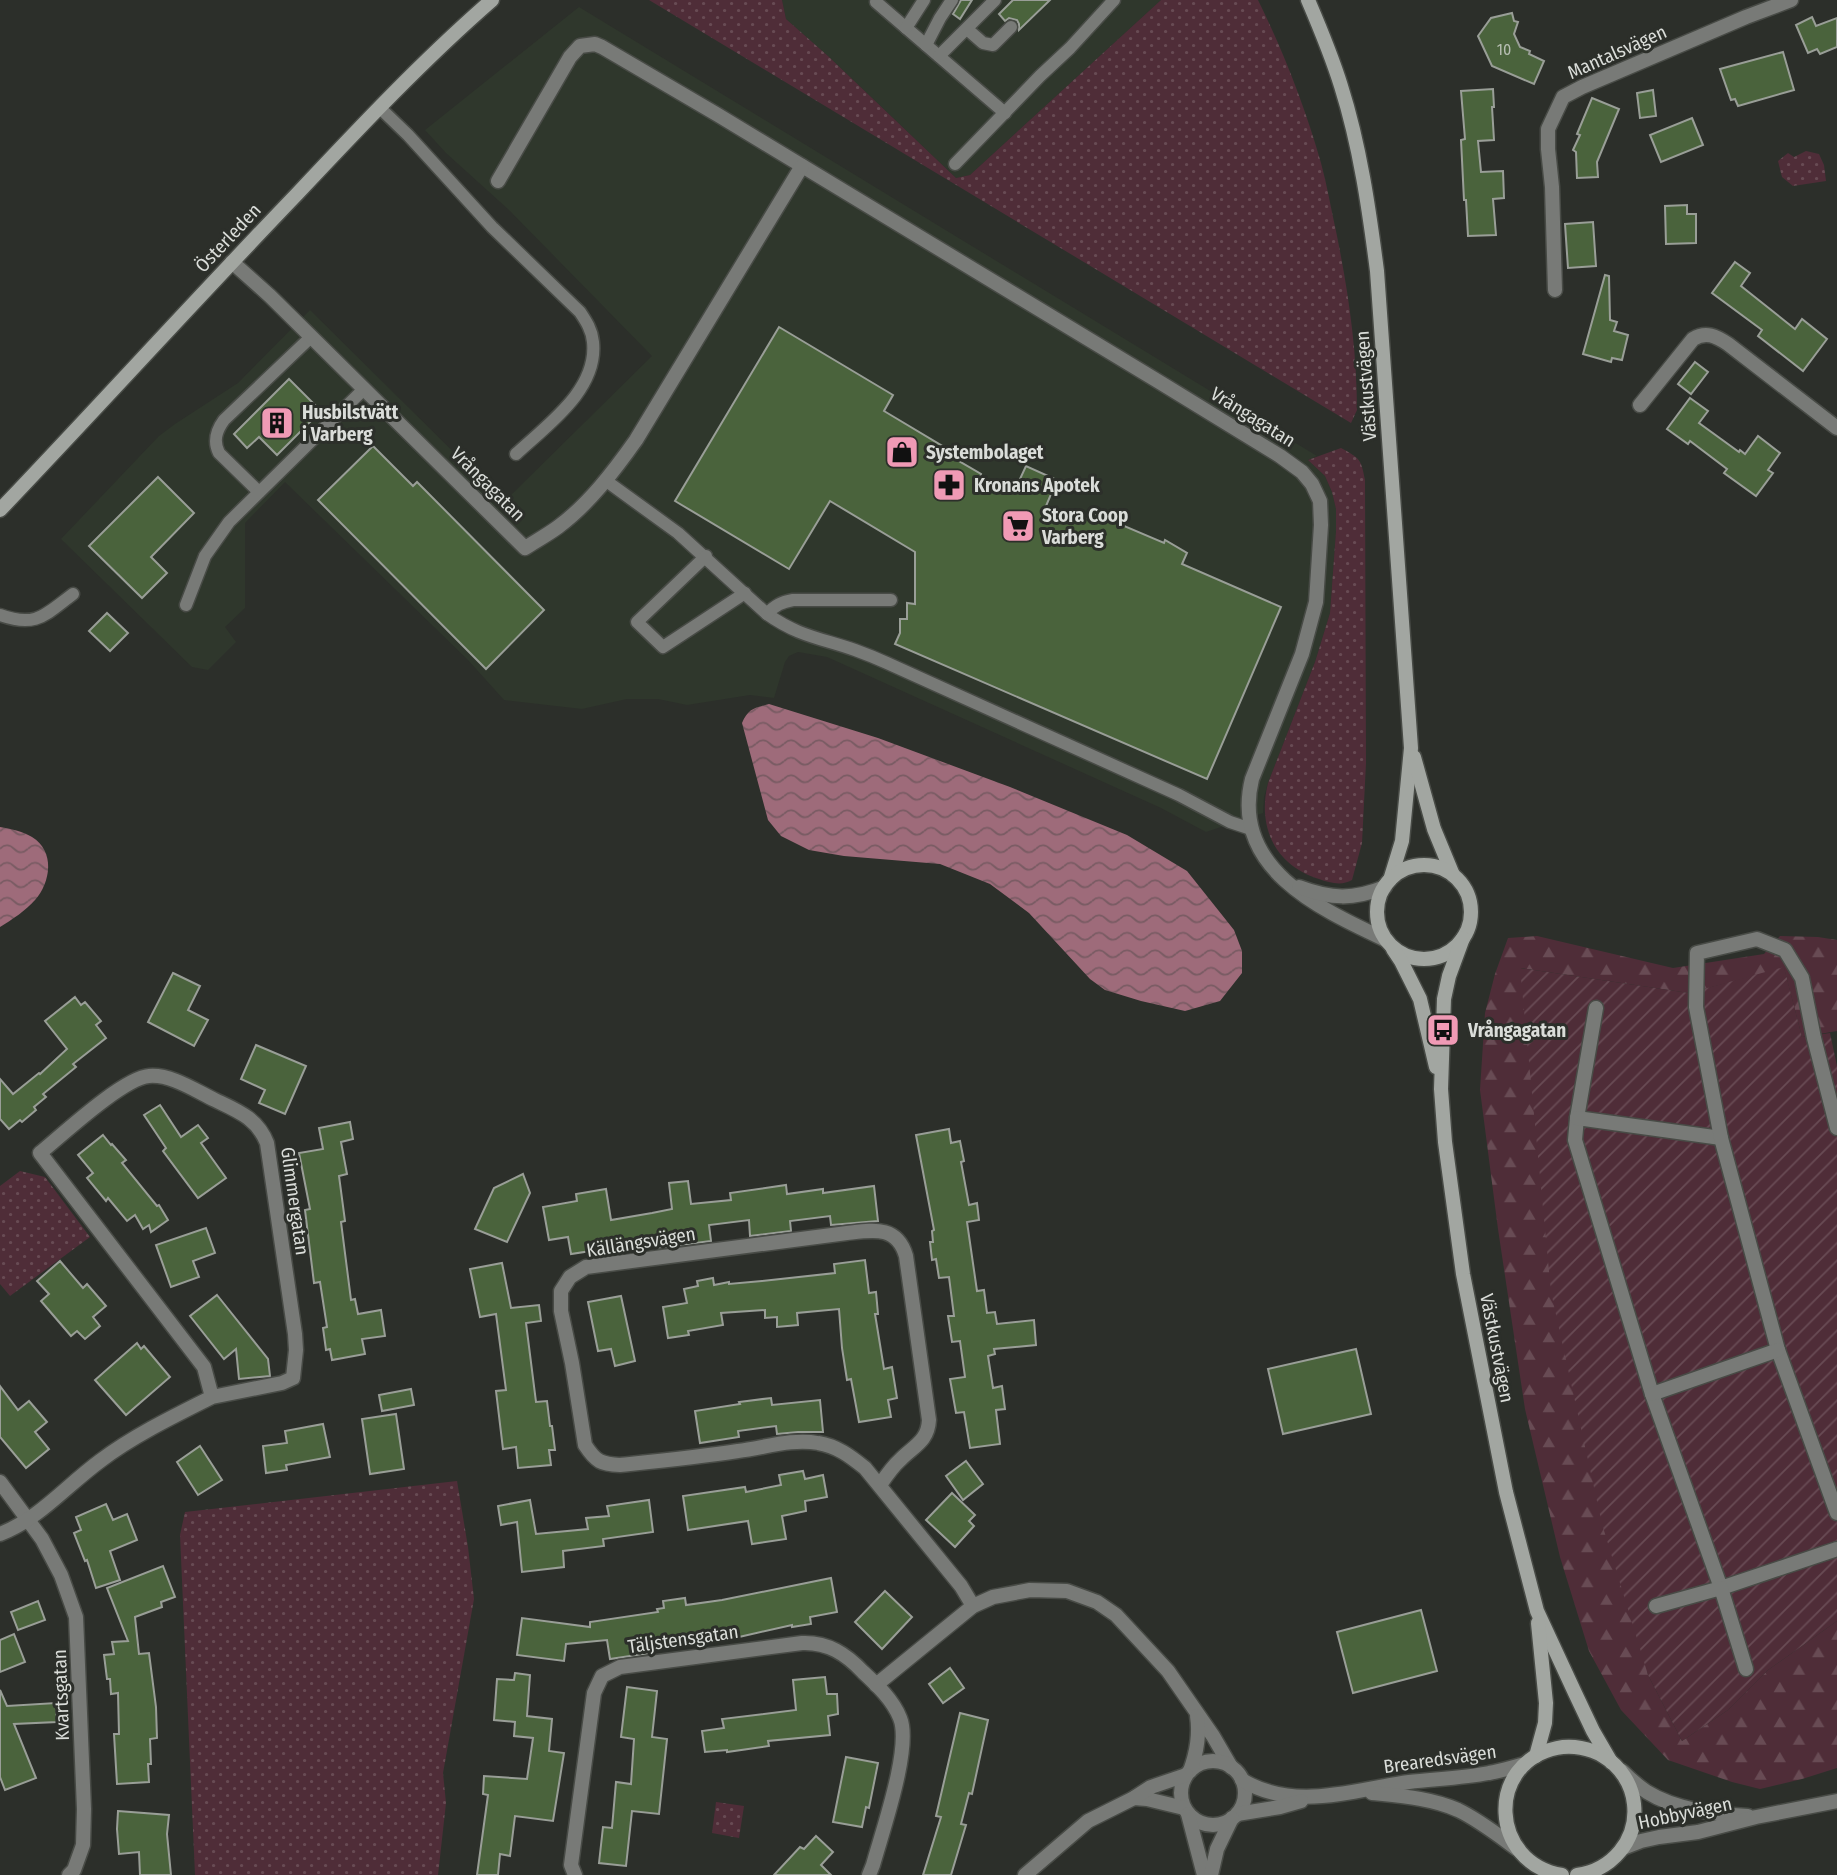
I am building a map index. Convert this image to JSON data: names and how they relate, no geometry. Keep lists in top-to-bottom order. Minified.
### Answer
{"streets":{"street":["Mantalsvägen","Österleden","Västkustvägen","Vrångagatan","Glimmergatan","Källängsvägen","Täljstensgatan","Kvartsgatan","Brearedsvägen","Hobbyvägen"]},"crossings":[["Österleden","Vrångagatan"],["Västkustvägen","Vrångagatan"],["Västkustvägen","Brearedsvägen"],["Västkustvägen","Hobbyvägen"],["Glimmergatan","Kvartsgatan"]],"places":{"building":["Husbilstvätt i Varberg"],"shop":["Systembolaget"],"pharmacy":["Kronans Apotek"],"supermarket":["Stora Coop Varberg"],"bus stop":["Vrångagatan"]},"house_numbers":["10"]}
